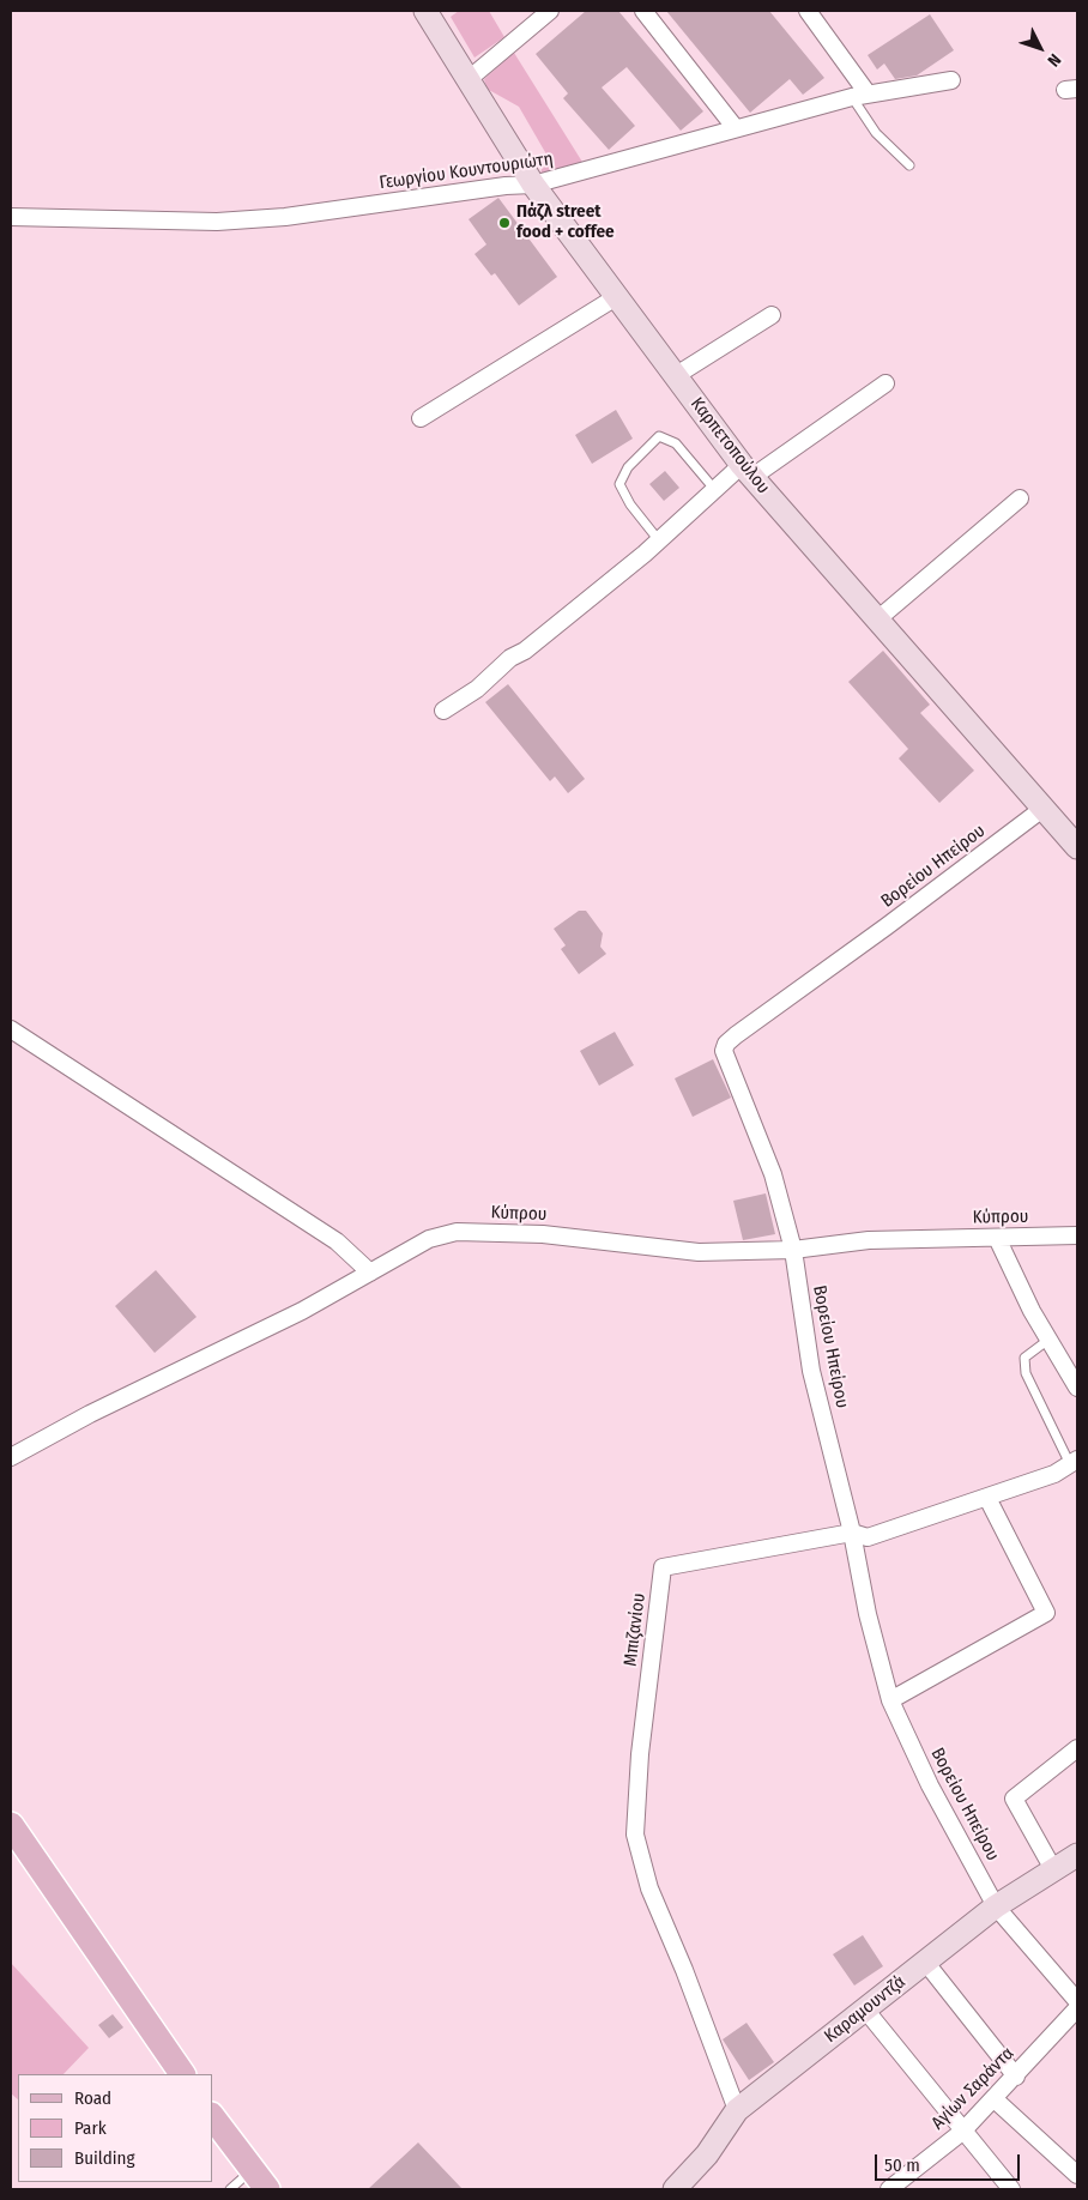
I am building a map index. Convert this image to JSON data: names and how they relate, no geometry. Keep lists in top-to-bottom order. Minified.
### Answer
{"streets":{"main road":["Καρπετοπούλου","Καραμουντζά"],"street":["Γεωργίου Κουντουριώτη","Βορείου Ηπείρου","Κύπρου","Μπιζανίου","Αγίων Σαράντα"]},"crossings":[["Γεωργίου Κουντουριώτη","Καρπετοπούλου"],["Καρπετοπούλου","Βορείου Ηπείρου"],["Βορείου Ηπείρου","Κύπρου"],["Βορείου Ηπείρου","Μπιζανίου"],["Βορείου Ηπείρου","Καραμουντζά"],["Μπιζανίου","Καραμουντζά"]],"places":["Πάζλ street food + coffee"],"legend":["Road","Park","Building"],"scale_bar":"50 m","north":"bottom right"}
